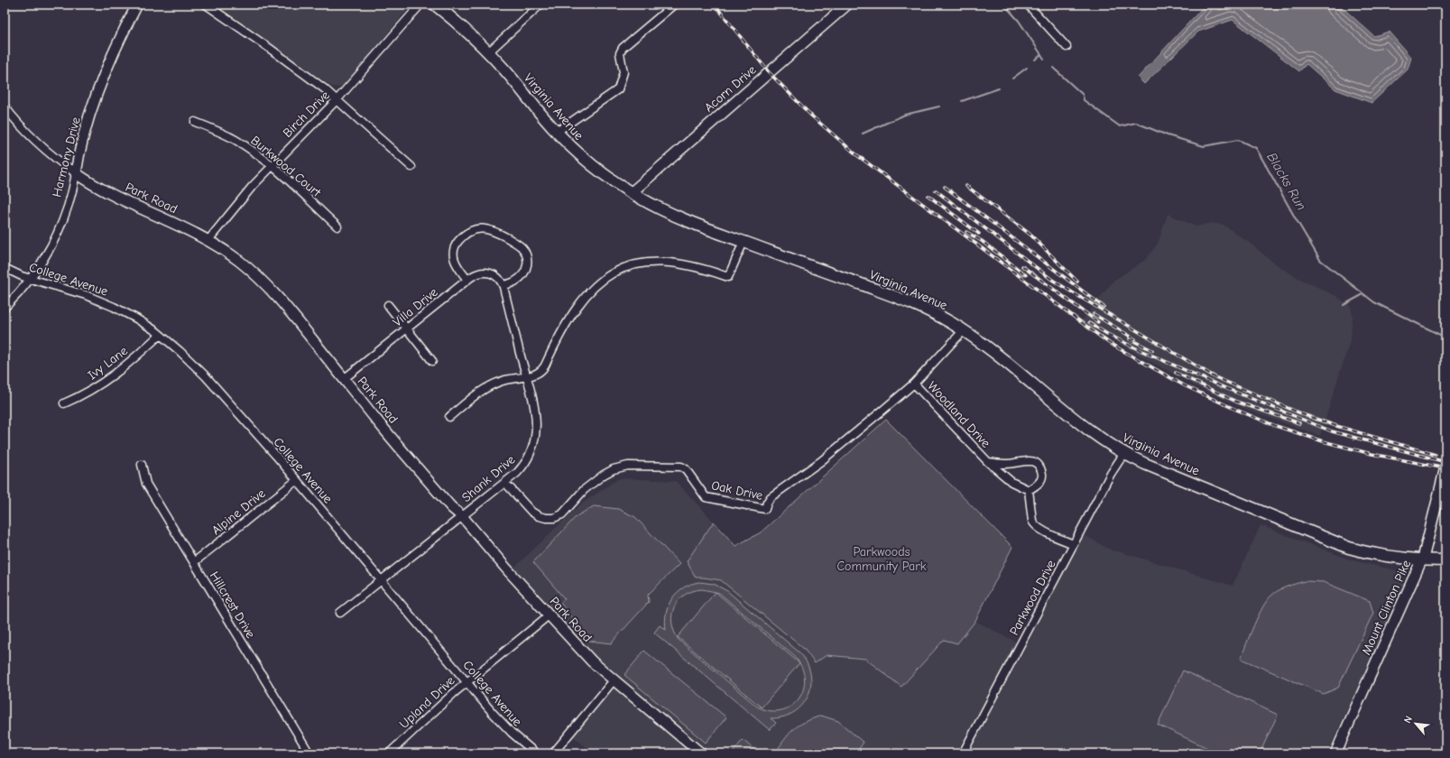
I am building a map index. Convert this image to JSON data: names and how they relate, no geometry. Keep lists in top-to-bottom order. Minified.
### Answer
{"streets":{"main road":["Virginia Avenue"],"street":["Acorn Drive","Birch Drive","Harmony Drive","Burkwood Court","Park Road","College Avenue","Villa Drive","Ivy Lane","Woodland Drive","Shank Drive","Oak Drive","Alpine Drive","Parkwood Drive","Hillcrest Drive","Mount Clinton Pike","Upland Drive"]},"crossings":[["Acorn Drive","Virginia Avenue"],["Virginia Avenue","Oak Drive"],["Virginia Avenue","Parkwood Drive"],["Virginia Avenue","Mount Clinton Pike"],["Birch Drive","Burkwood Court"],["Birch Drive","Park Road"],["Harmony Drive","Park Road"],["Harmony Drive","College Avenue"],["Park Road","Villa Drive"],["Park Road","Shank Drive"],["Park Road","Upland Drive"],["College Avenue","Ivy Lane"],["College Avenue","Shank Drive"],["College Avenue","Alpine Drive"],["College Avenue","Upland Drive"],["Villa Drive","Shank Drive"],["Woodland Drive","Oak Drive"],["Shank Drive","Oak Drive"],["Alpine Drive","Hillcrest Drive"]],"water":["Blacks Run"],"parks":["Parkwoods Community Park"],"north":"top left"}
